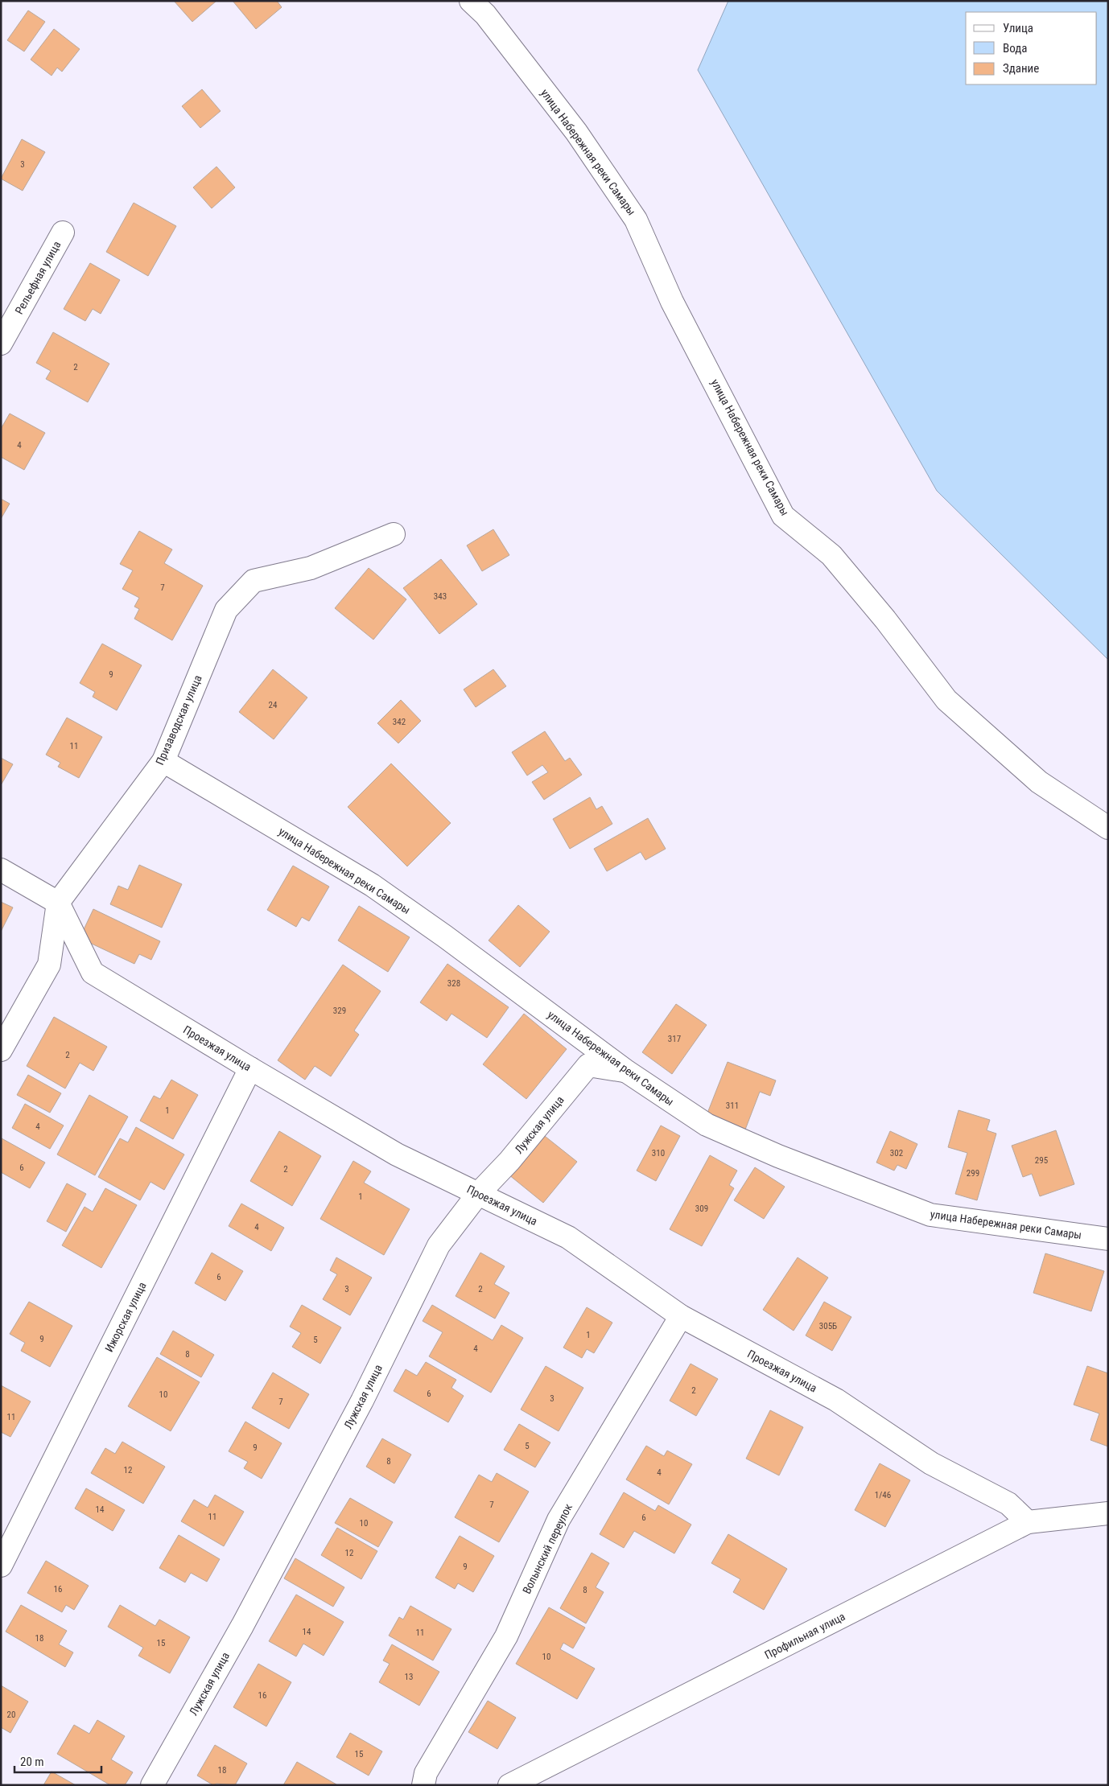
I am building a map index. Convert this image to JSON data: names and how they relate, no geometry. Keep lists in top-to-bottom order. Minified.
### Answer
{"streets":{"street":["улица Набережная реки Самары","Рельефная улица","Призаводская улица","Проезжая улица","Лужская улица","Ижорская улица","Волынский переулок","Профильная улица"]},"crossings":[["улица Набережная реки Самары","Призаводская улица"],["улица Набережная реки Самары","Лужская улица"],["Призаводская улица","Проезжая улица"],["Проезжая улица","Лужская улица"],["Проезжая улица","Ижорская улица"],["Проезжая улица","Волынский переулок"],["Проезжая улица","Профильная улица"]],"house_numbers":["3","2","4","7","343","9","24","342","11","328","329","317","2","311","1","4","310","302","295","6","2","299","1","309","4","6","3","2","305Б","1","9","5","4","8","2","6","10","3","7","11","5","9","8","12","4","1/46","7","14","11","6","10","12","9","16","8","14","11","18","15","10","13","16","20","15","18"],"legend":["Улица","Вода","Здание"],"scale_bar":"20 m"}
